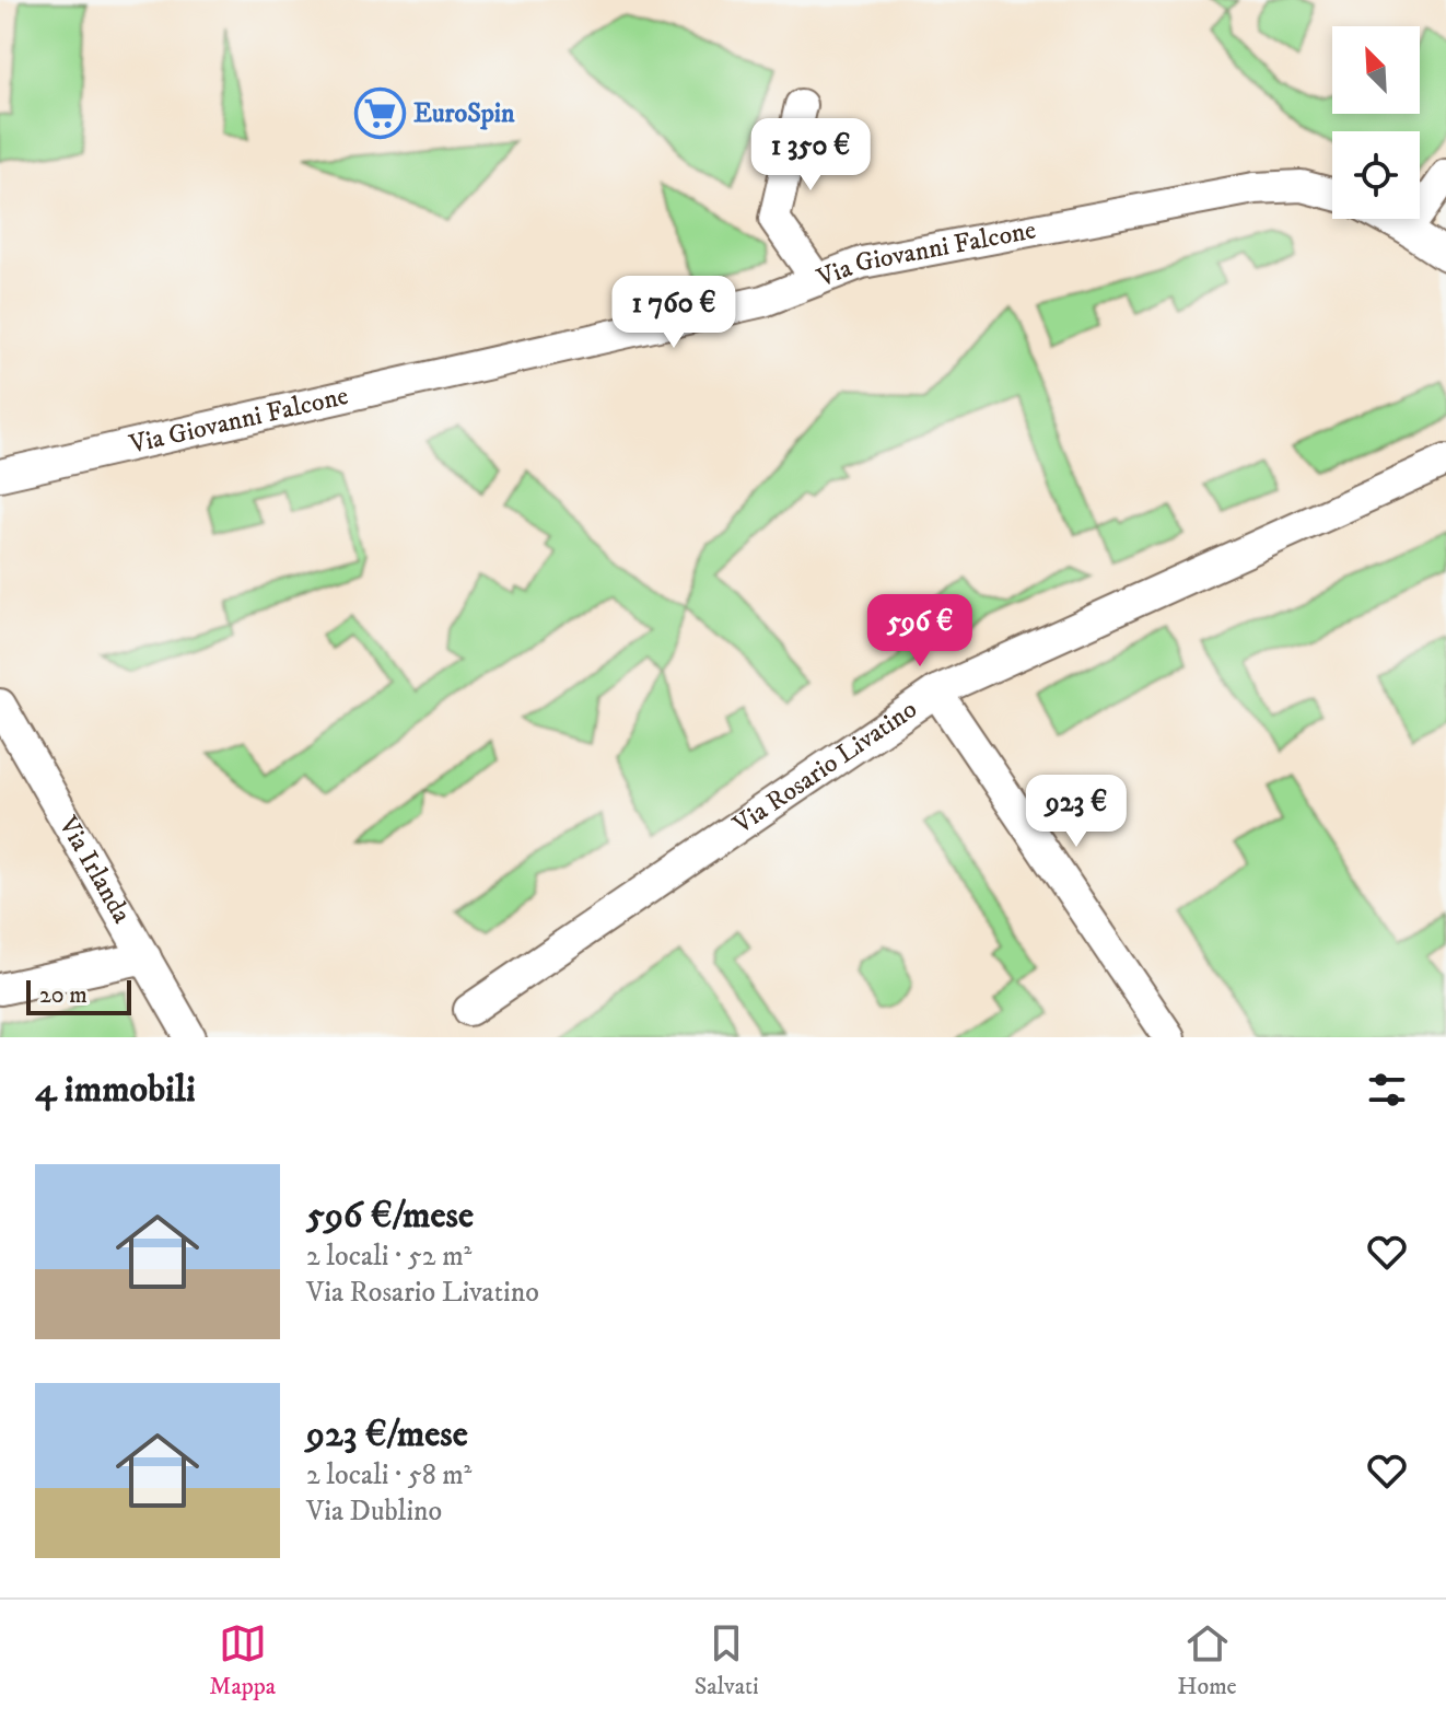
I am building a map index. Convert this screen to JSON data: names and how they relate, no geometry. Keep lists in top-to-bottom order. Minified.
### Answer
{"streets":{"street":["Via Giovanni Falcone","Via Rosario Livatino","Via Irlanda"]},"places":{"supermarket":["EuroSpin"]},"scale_bar":"20 m","north":"top left","page":{"price":["1 350 €","1 760 €","596 €","923 €"],"scale":"20 m","heading":"4 immobili","list":[{"name":"596 €/mese","note":"2 locali · 52 m² · Via Rosario Livatino"},{"name":"923 €/mese","note":"2 locali · 58 m² · Via Dublino"}],"tabs":["Mappa","Salvati","Home"]}}
